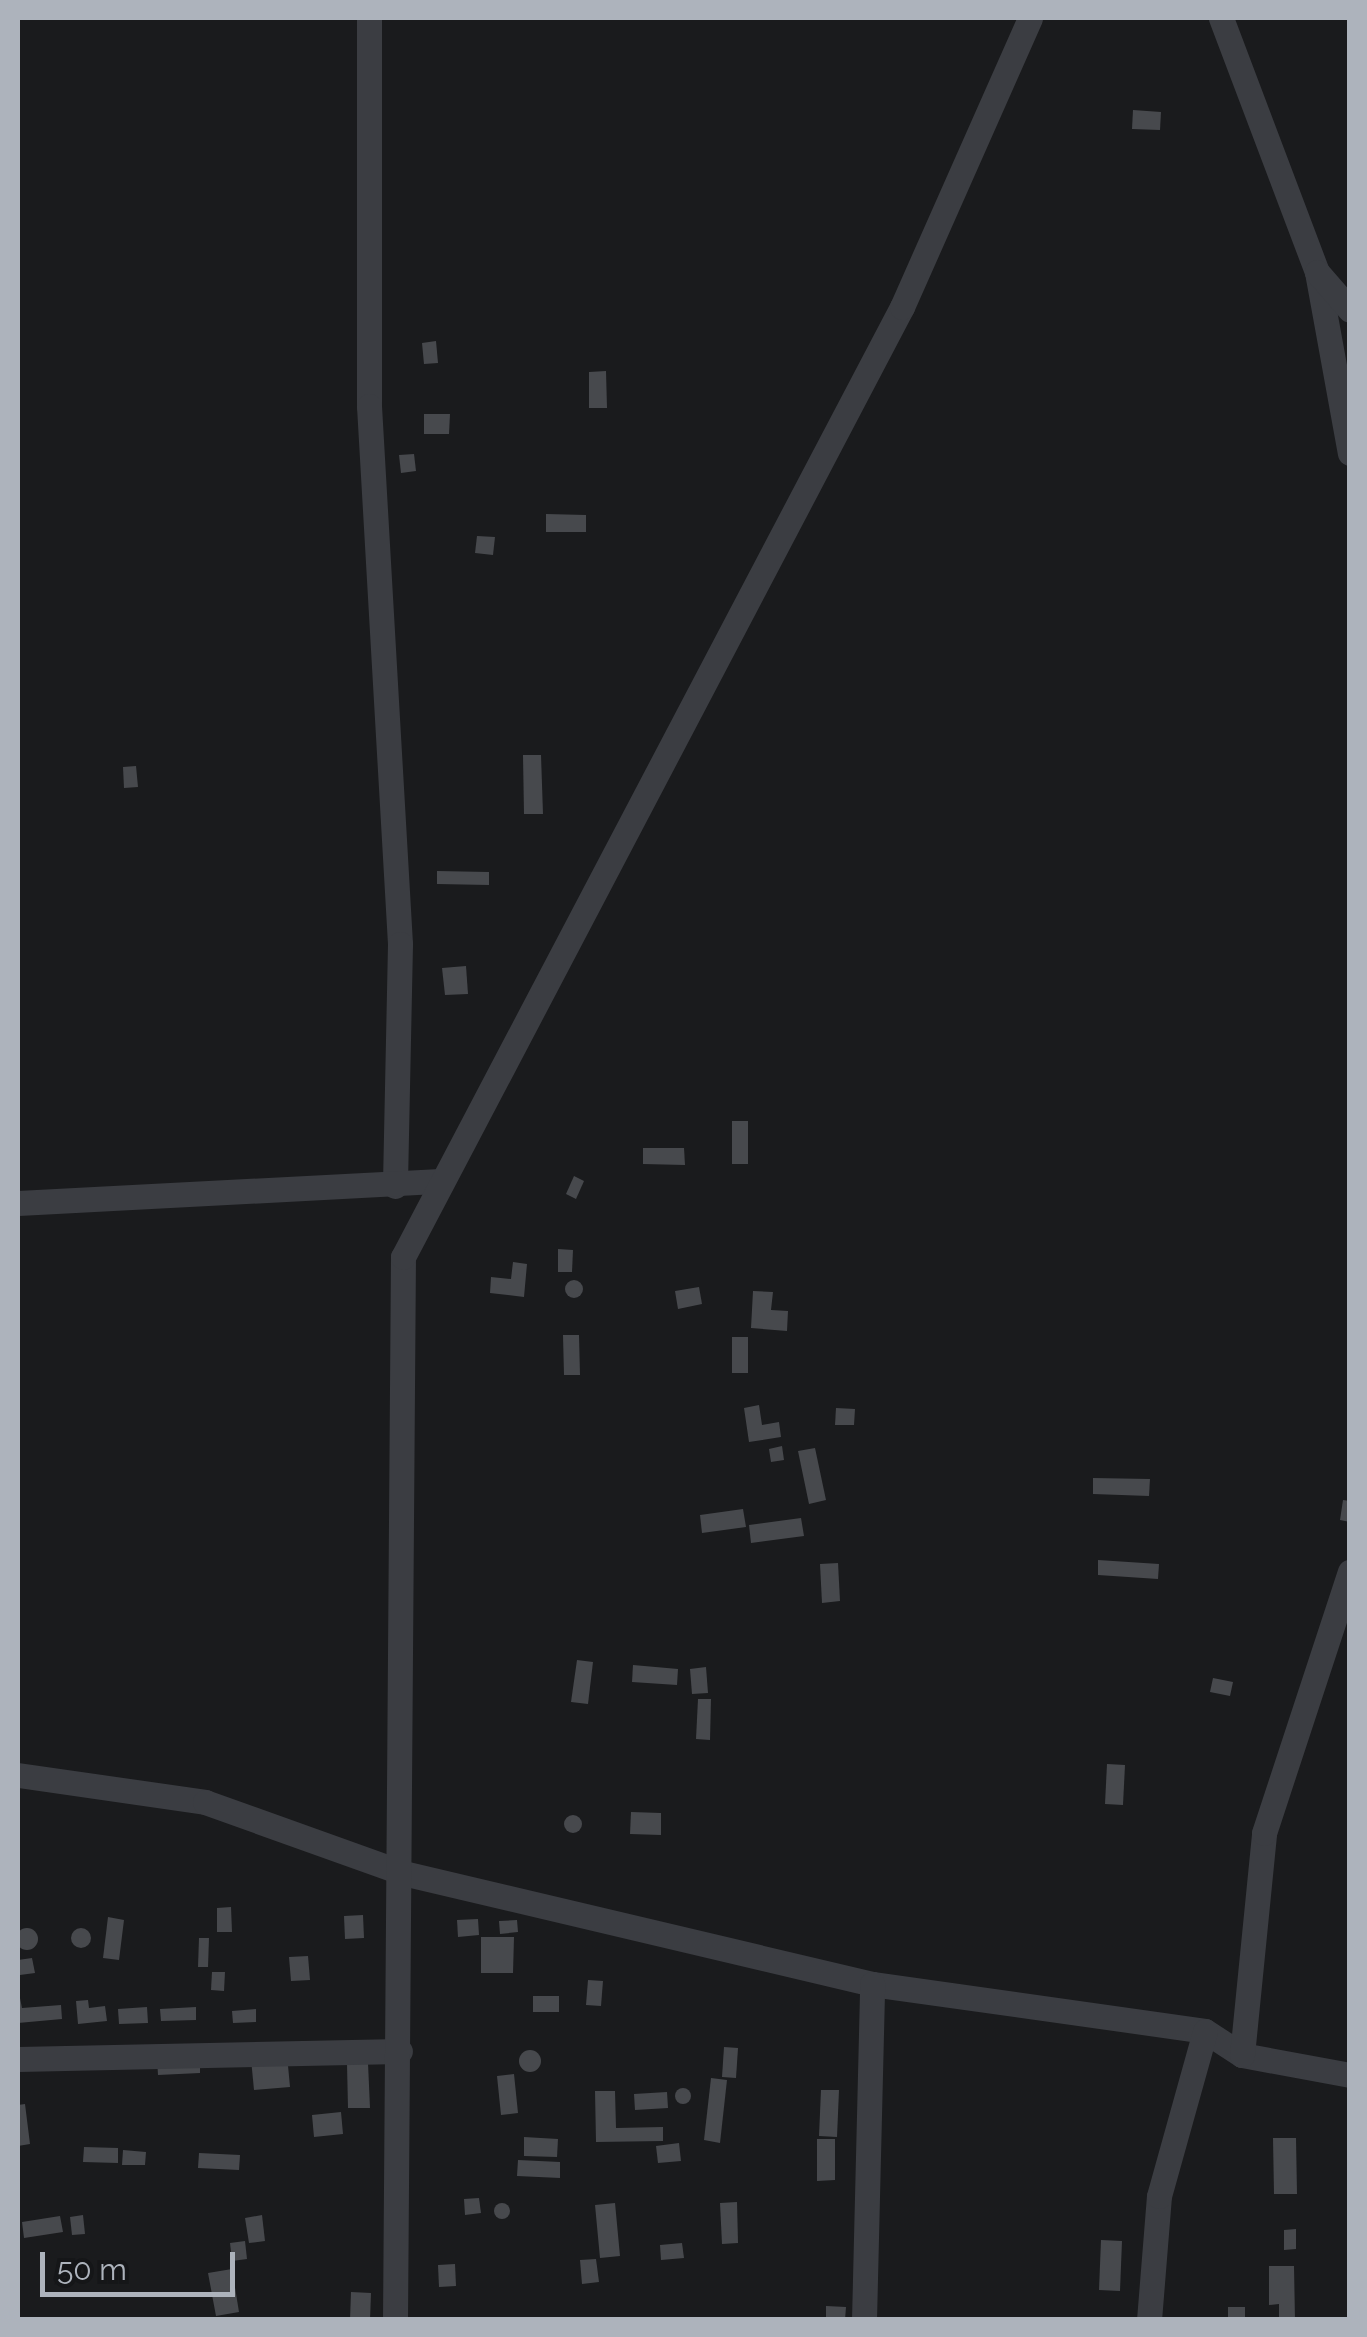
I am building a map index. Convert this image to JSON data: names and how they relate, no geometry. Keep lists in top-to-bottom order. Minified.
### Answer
{"scale_bar":"50 m"}
